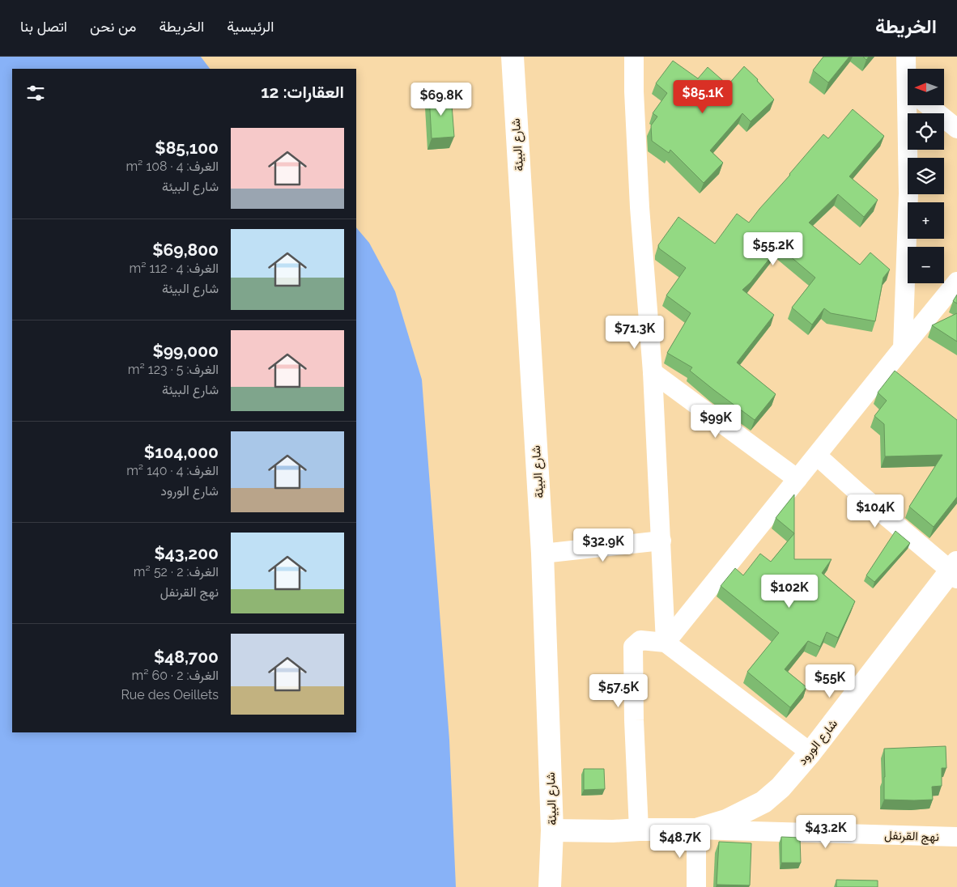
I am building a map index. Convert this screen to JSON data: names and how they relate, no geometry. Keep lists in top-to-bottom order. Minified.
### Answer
{"streets":{"main road":["شارع البيئة","شارع الورود"],"street":["نهج القرنفل"]},"crossings":[["شارع البيئة","شارع الورود"],["شارع الورود","نهج القرنفل"]],"north":"left","page":{"header":"الخريطة","nav":["الرئيسية","الخريطة","من نحن","اتصل بنا"],"map_buttons":["+","−"],"heading":"العقارات: 12","price":["$85.1K","$69.8K","$55.2K","$71.3K","$99K","$104K","$32.9K","$102K","$55K","$57.5K","$43.2K","$48.7K"],"list":[{"name":"$85,100","note":"الغرف: 4 · 108 m² · شارع البيئة"},{"name":"$69,800","note":"الغرف: 4 · 112 m² · شارع البيئة"},{"name":"$99,000","note":"الغرف: 5 · 123 m² · شارع البيئة"},{"name":"$104,000","note":"الغرف: 4 · 140 m² · شارع الورود"},{"name":"$43,200","note":"الغرف: 2 · 52 m² · نهج القرنفل"},{"name":"$48,700","note":"الغرف: 2 · 60 m² · Rue des Oeillets"}]}}
